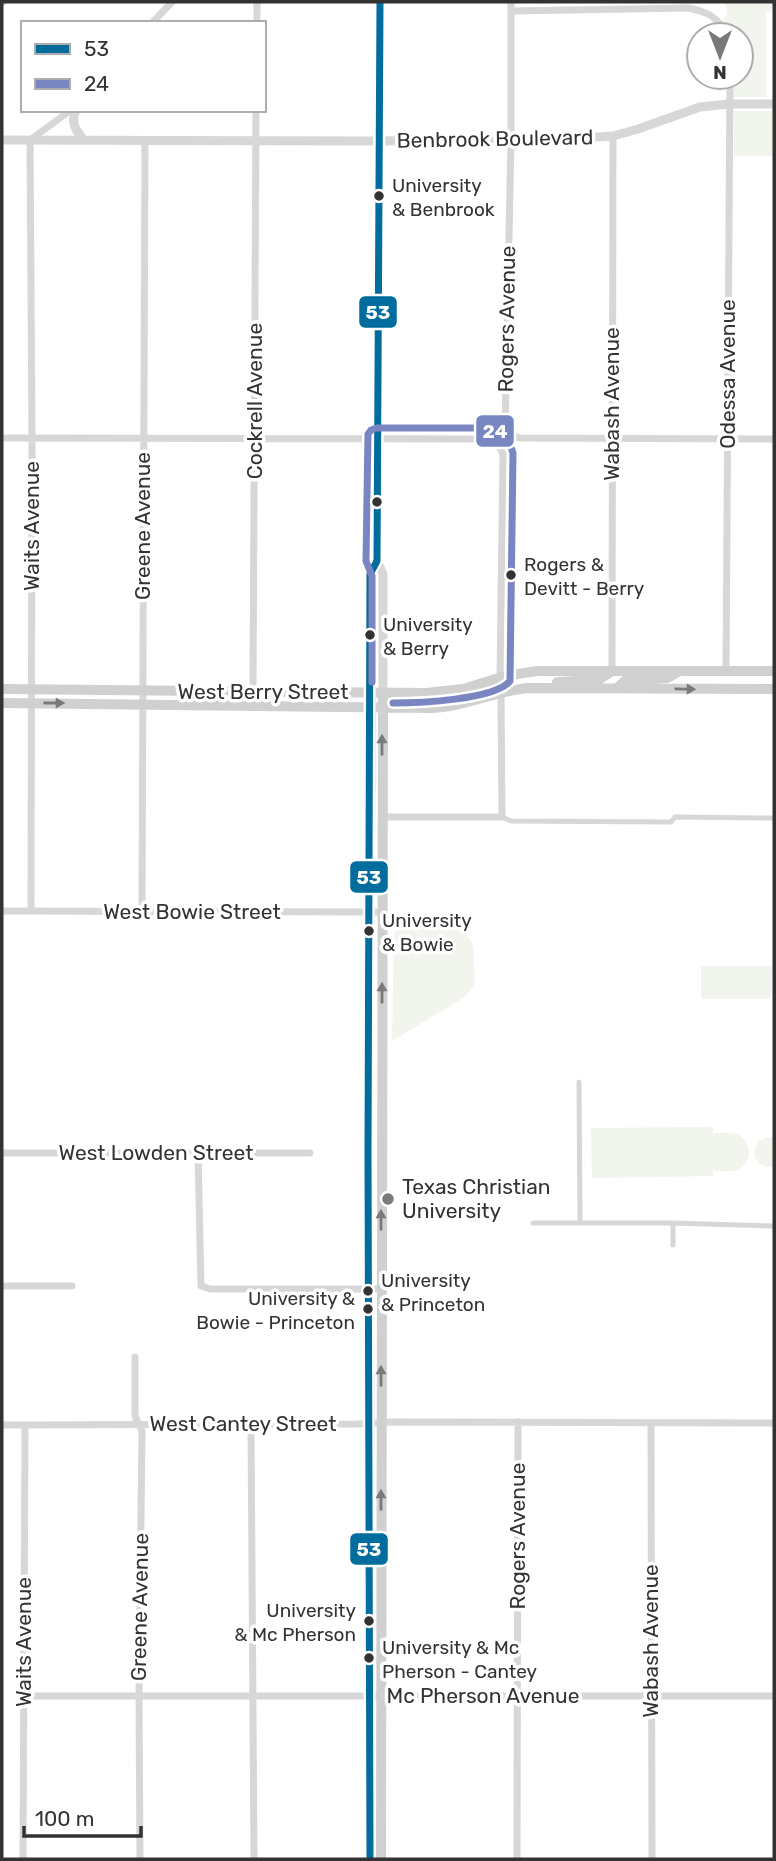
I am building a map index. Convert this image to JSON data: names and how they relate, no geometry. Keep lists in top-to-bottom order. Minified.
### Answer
{"streets":{"main road":["West Berry Street"],"street":["Benbrook Boulevard","Rogers Avenue","Odessa Avenue","Cockrell Avenue","Wabash Avenue","Waits Avenue","Greene Avenue","West Bowie Street","West Lowden Street","West Cantey Street","Mc Pherson Avenue"]},"crossings":[["Benbrook Boulevard","Rogers Avenue"],["Benbrook Boulevard","Odessa Avenue"],["Benbrook Boulevard","Cockrell Avenue"],["Benbrook Boulevard","Wabash Avenue"],["Benbrook Boulevard","Waits Avenue"],["Benbrook Boulevard","Greene Avenue"],["Rogers Avenue","Wabash Avenue"],["Rogers Avenue","West Cantey Street"],["Rogers Avenue","Mc Pherson Avenue"],["Odessa Avenue","West Berry Street"],["Cockrell Avenue","West Berry Street"],["Wabash Avenue","West Berry Street"],["Wabash Avenue","West Cantey Street"],["Wabash Avenue","Mc Pherson Avenue"],["Waits Avenue","West Berry Street"],["Waits Avenue","West Bowie Street"],["Waits Avenue","West Cantey Street"],["Waits Avenue","Mc Pherson Avenue"],["Greene Avenue","West Berry Street"],["Greene Avenue","West Bowie Street"],["Greene Avenue","West Cantey Street"],["Greene Avenue","Mc Pherson Avenue"]],"places":["University & Benbrook","Rogers & Devitt - Berry","University & Berry","University & Bowie","Texas Christian University","University & Princeton","University & Bowie - Princeton","University & Mc Pherson","University & Mc Pherson - Cantey"],"lines":["transit line 53","transit line 24"],"legend":["53","24"],"scale_bar":"100 m","north":"bottom"}
